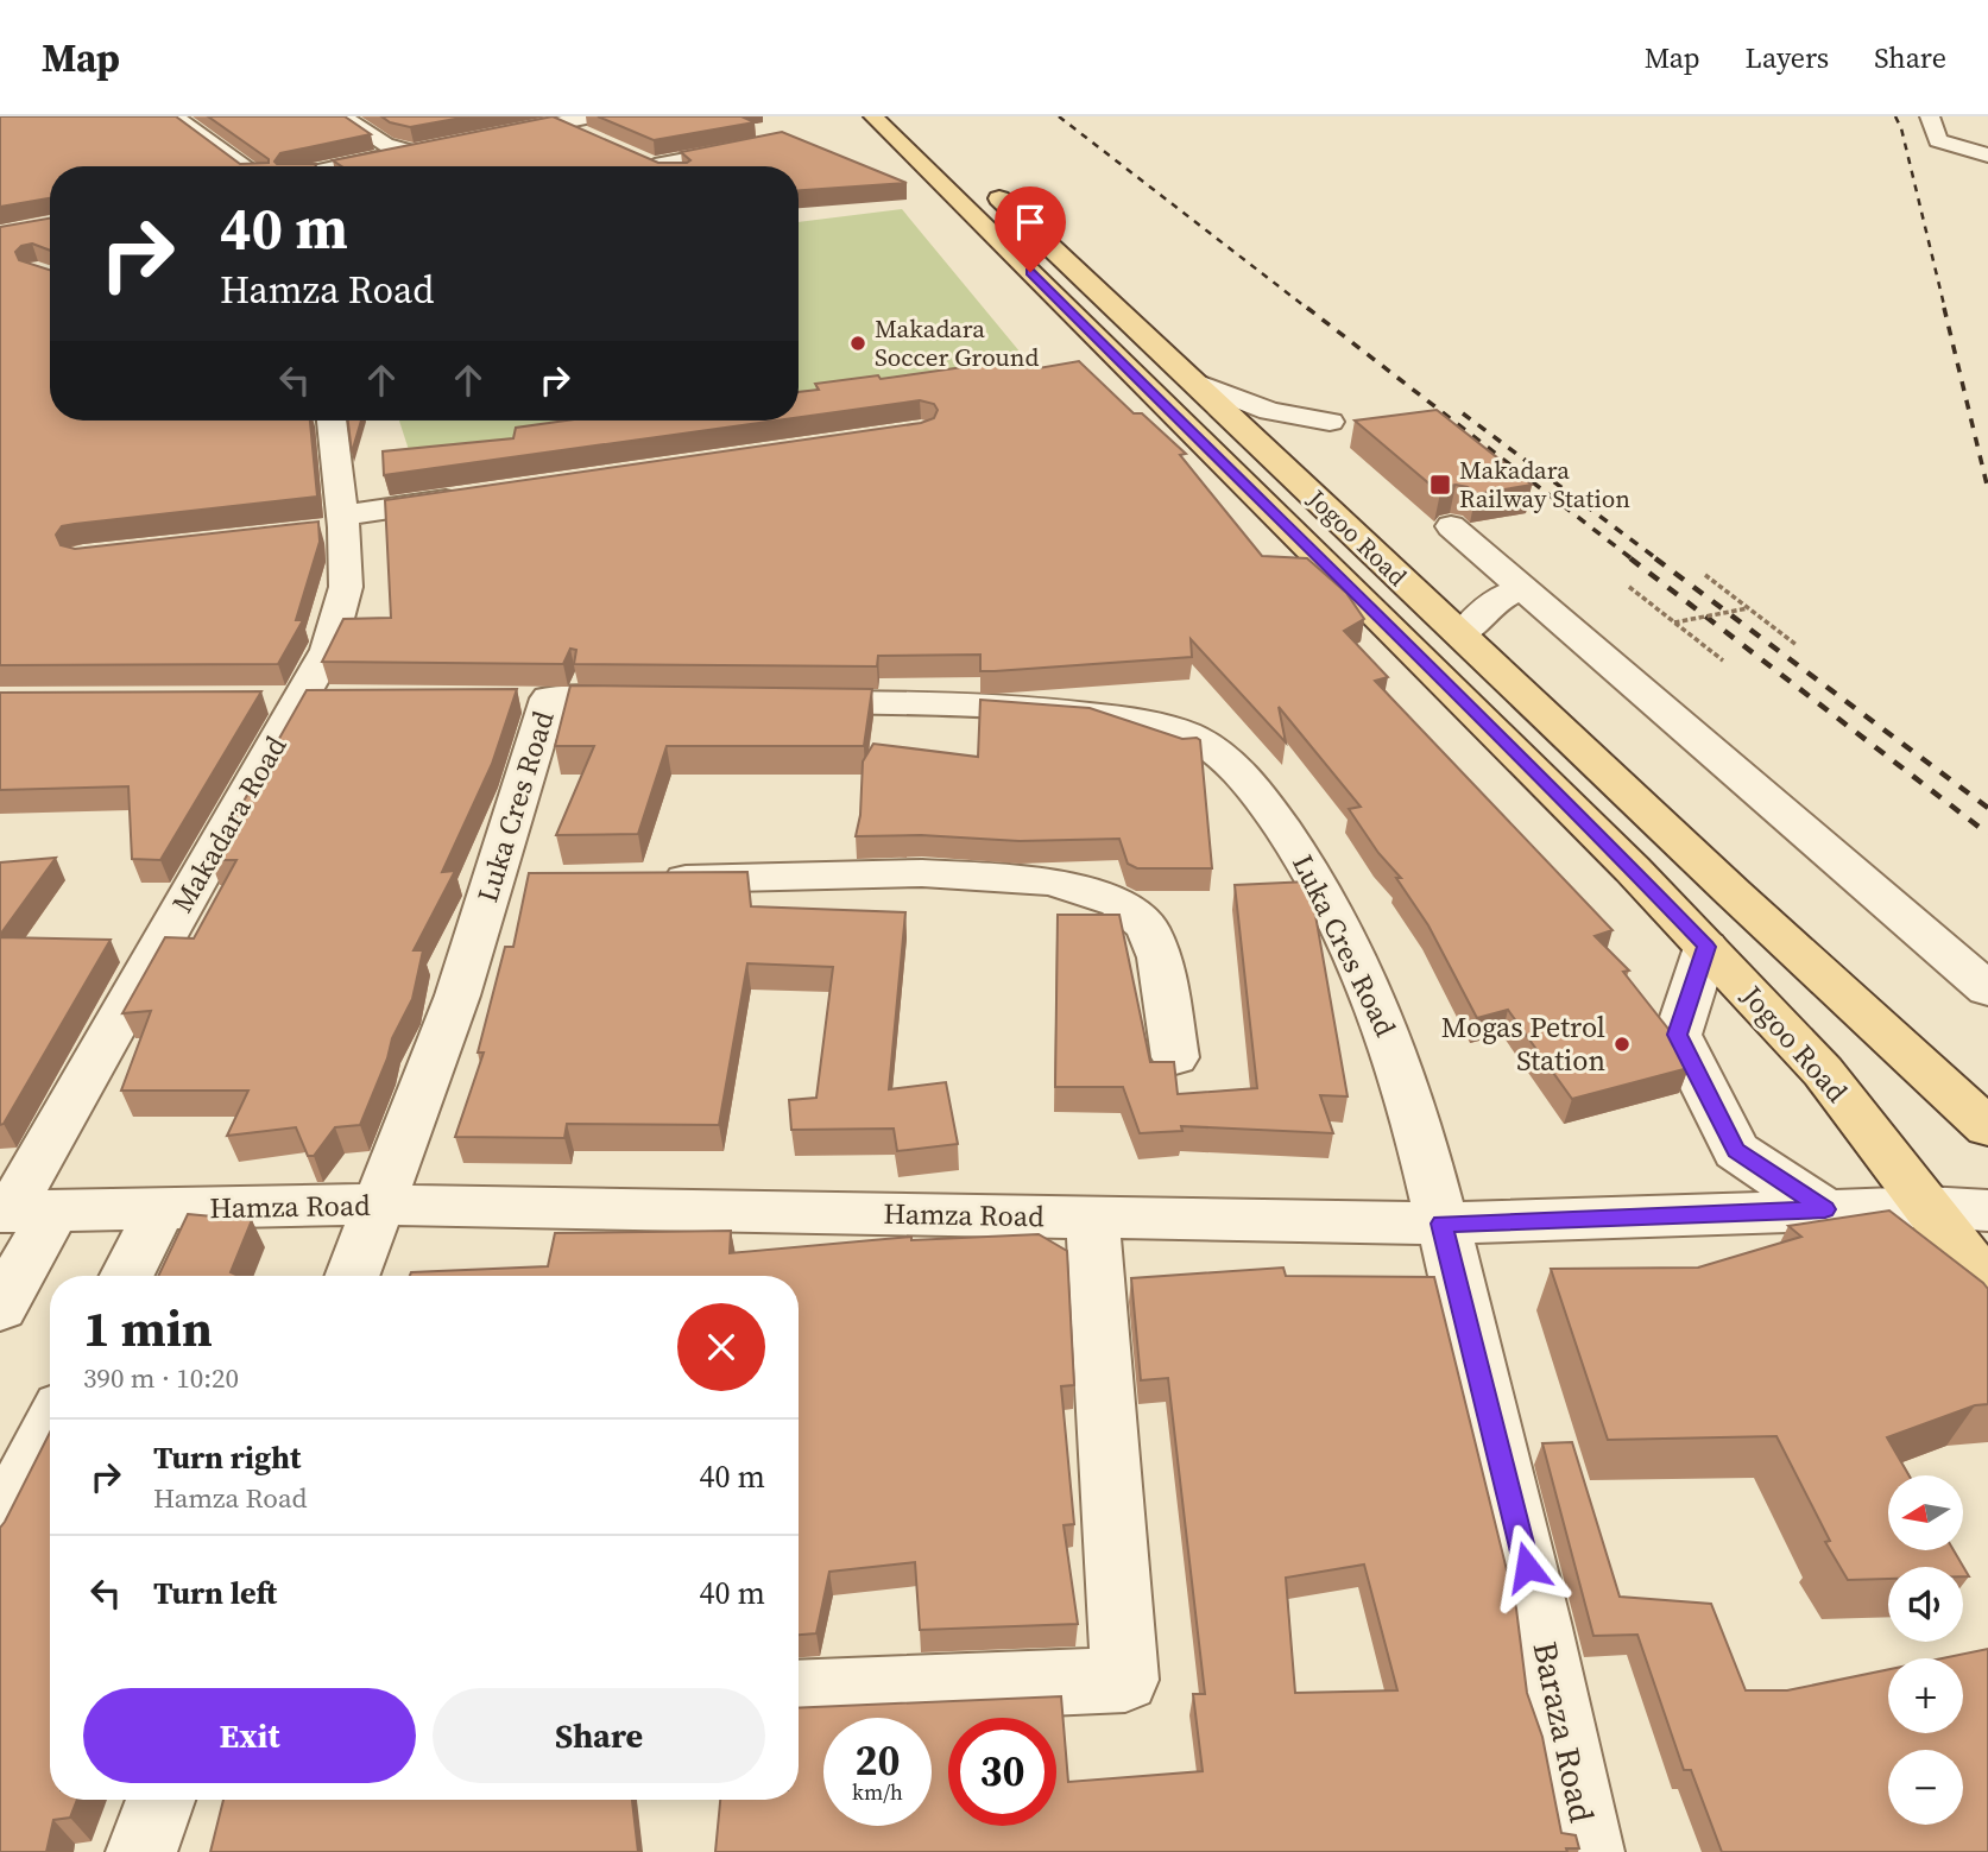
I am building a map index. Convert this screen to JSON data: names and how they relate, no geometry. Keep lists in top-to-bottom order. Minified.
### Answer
{"streets":{"main road":["Jogoo Road"],"street":["Luka Cres Road","Makadara Road","Hamza Road","Baraza Road"]},"crossings":[["Jogoo Road","Hamza Road"],["Luka Cres Road","Hamza Road"],["Luka Cres Road","Baraza Road"],["Makadara Road","Hamza Road"],["Hamza Road","Baraza Road"]],"places":{"other":["Makadara Soccer Ground","Mogas Petrol Station"],"transit":["Makadara Railway Station"]},"north":"left","page":{"header":"Map","nav":["Map","Layers","Share"],"turn":["40 m","Hamza Road"],"heading":["1 min","390 m · 10:20"],"list":[{"name":"Turn right","note":"Hamza Road","value":"40 m"},{"name":"Turn left","value":"40 m"}],"map_buttons":["+","−"],"buttons":["Exit","Share"],"speed":"20 km/h","limit":"30"}}
